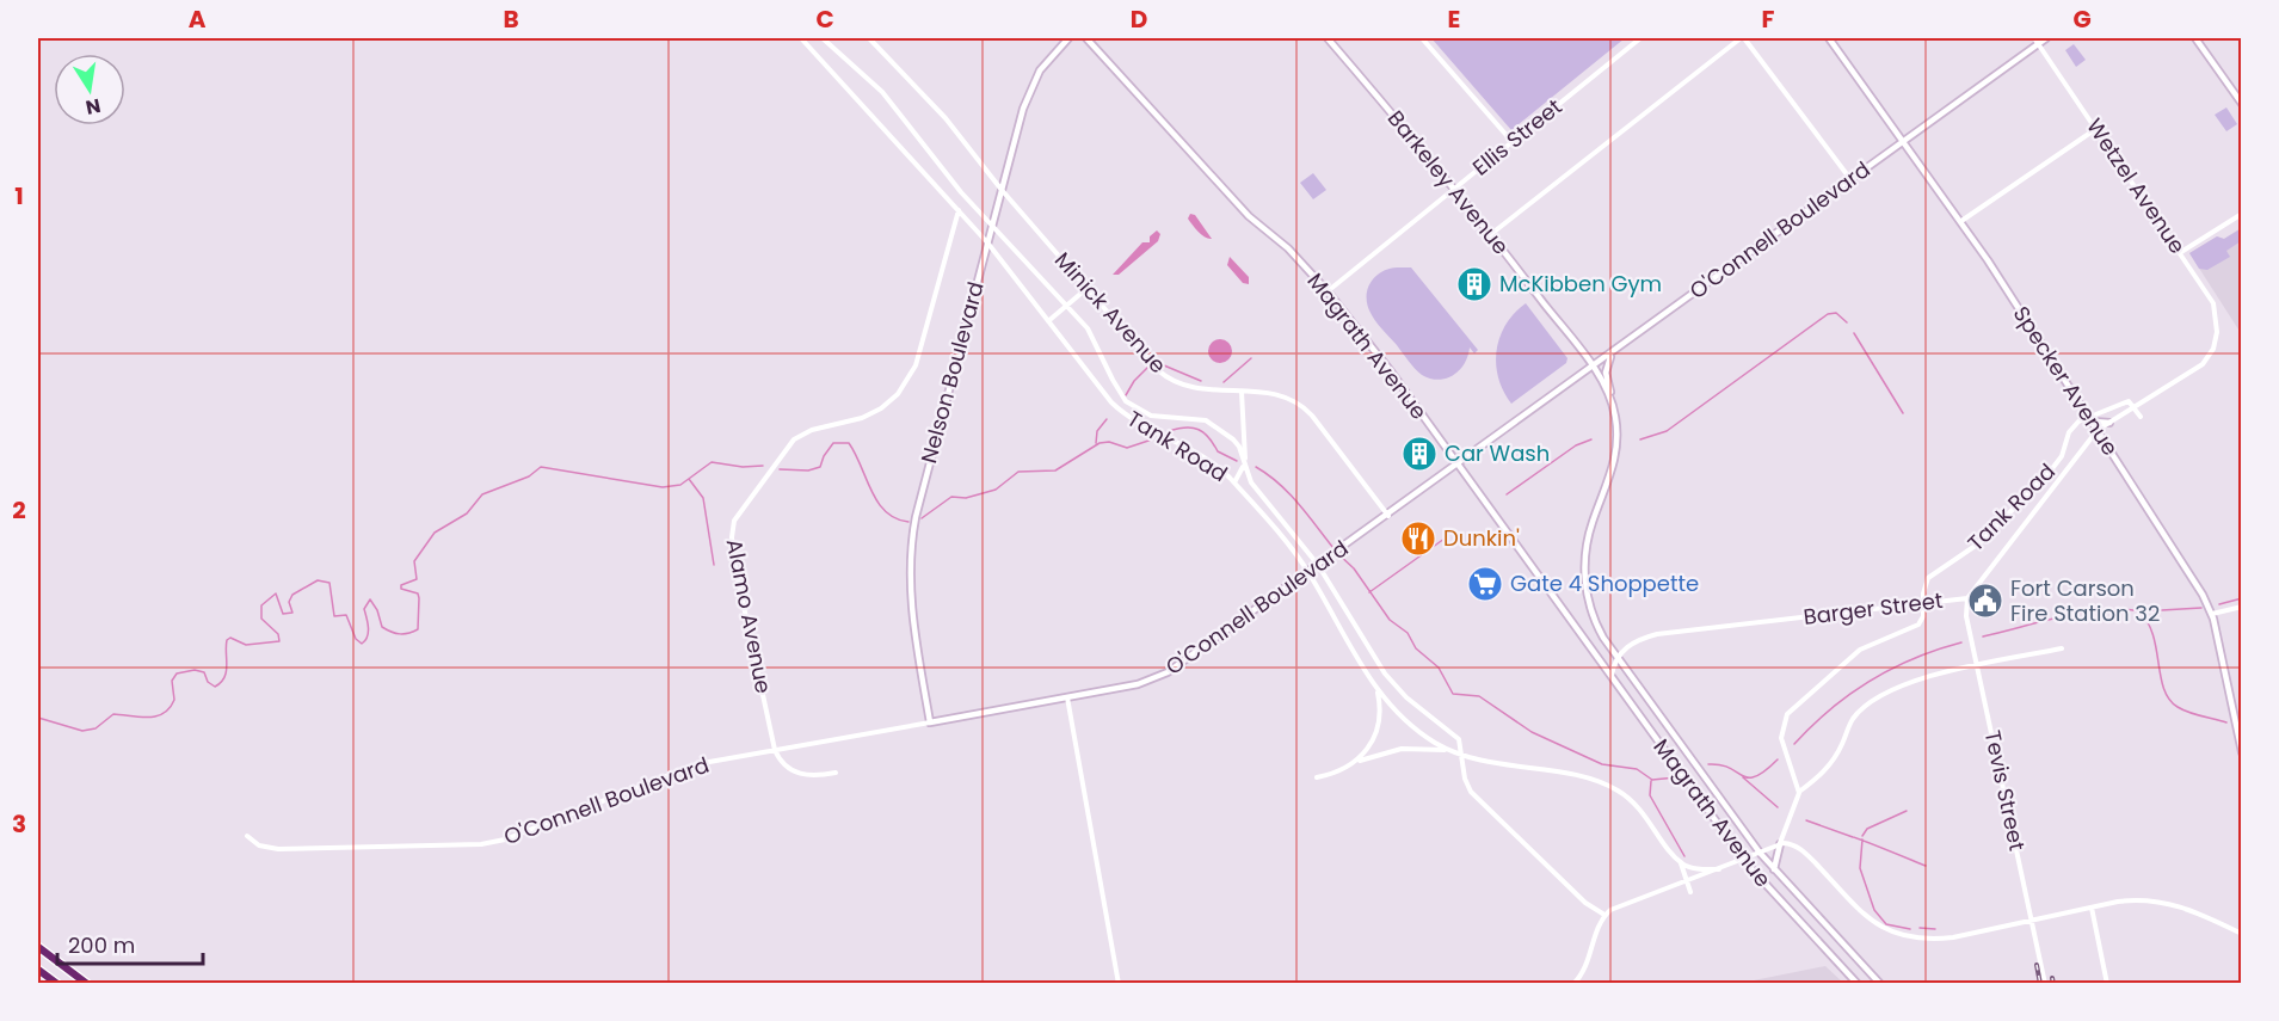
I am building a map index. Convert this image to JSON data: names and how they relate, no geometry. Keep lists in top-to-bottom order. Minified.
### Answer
{"streets":{"main road":["Barkeley Avenue","O'Connell Boulevard","Magrath Avenue","Nelson Boulevard","Specker Avenue"],"street":["Ellis Street","Wetzel Avenue","Minick Avenue","Tank Road","Barger Street","Alamo Avenue","Tevis Street"]},"crossings":[["Ellis Street","Barkeley Avenue"],["Ellis Street","Magrath Avenue"],["Barkeley Avenue","O'Connell Boulevard"],["Barkeley Avenue","Barger Street"],["Wetzel Avenue","O'Connell Boulevard"],["Wetzel Avenue","Barger Street"],["O'Connell Boulevard","Minick Avenue"],["O'Connell Boulevard","Magrath Avenue"],["O'Connell Boulevard","Nelson Boulevard"],["O'Connell Boulevard","Specker Avenue"],["O'Connell Boulevard","Tank Road"],["O'Connell Boulevard","Alamo Avenue"],["Minick Avenue","Nelson Boulevard"],["Nelson Boulevard","Tank Road"],["Specker Avenue","Tank Road"],["Specker Avenue","Barger Street"],["Tank Road","Barger Street"],["Tank Road","Alamo Avenue"],["Barger Street","Tevis Street"]],"places":{"building":["McKibben Gym","Car Wash"],"restaurant":["Dunkin'"],"supermarket":["Gate 4 Shoppette"],"public building":["Fort Carson Fire Station 32"]},"scale_bar":"200 m","north":"bottom","grid":{"columns":["A","B","C","D","E","F","G"],"rows":["1","2","3"]}}
